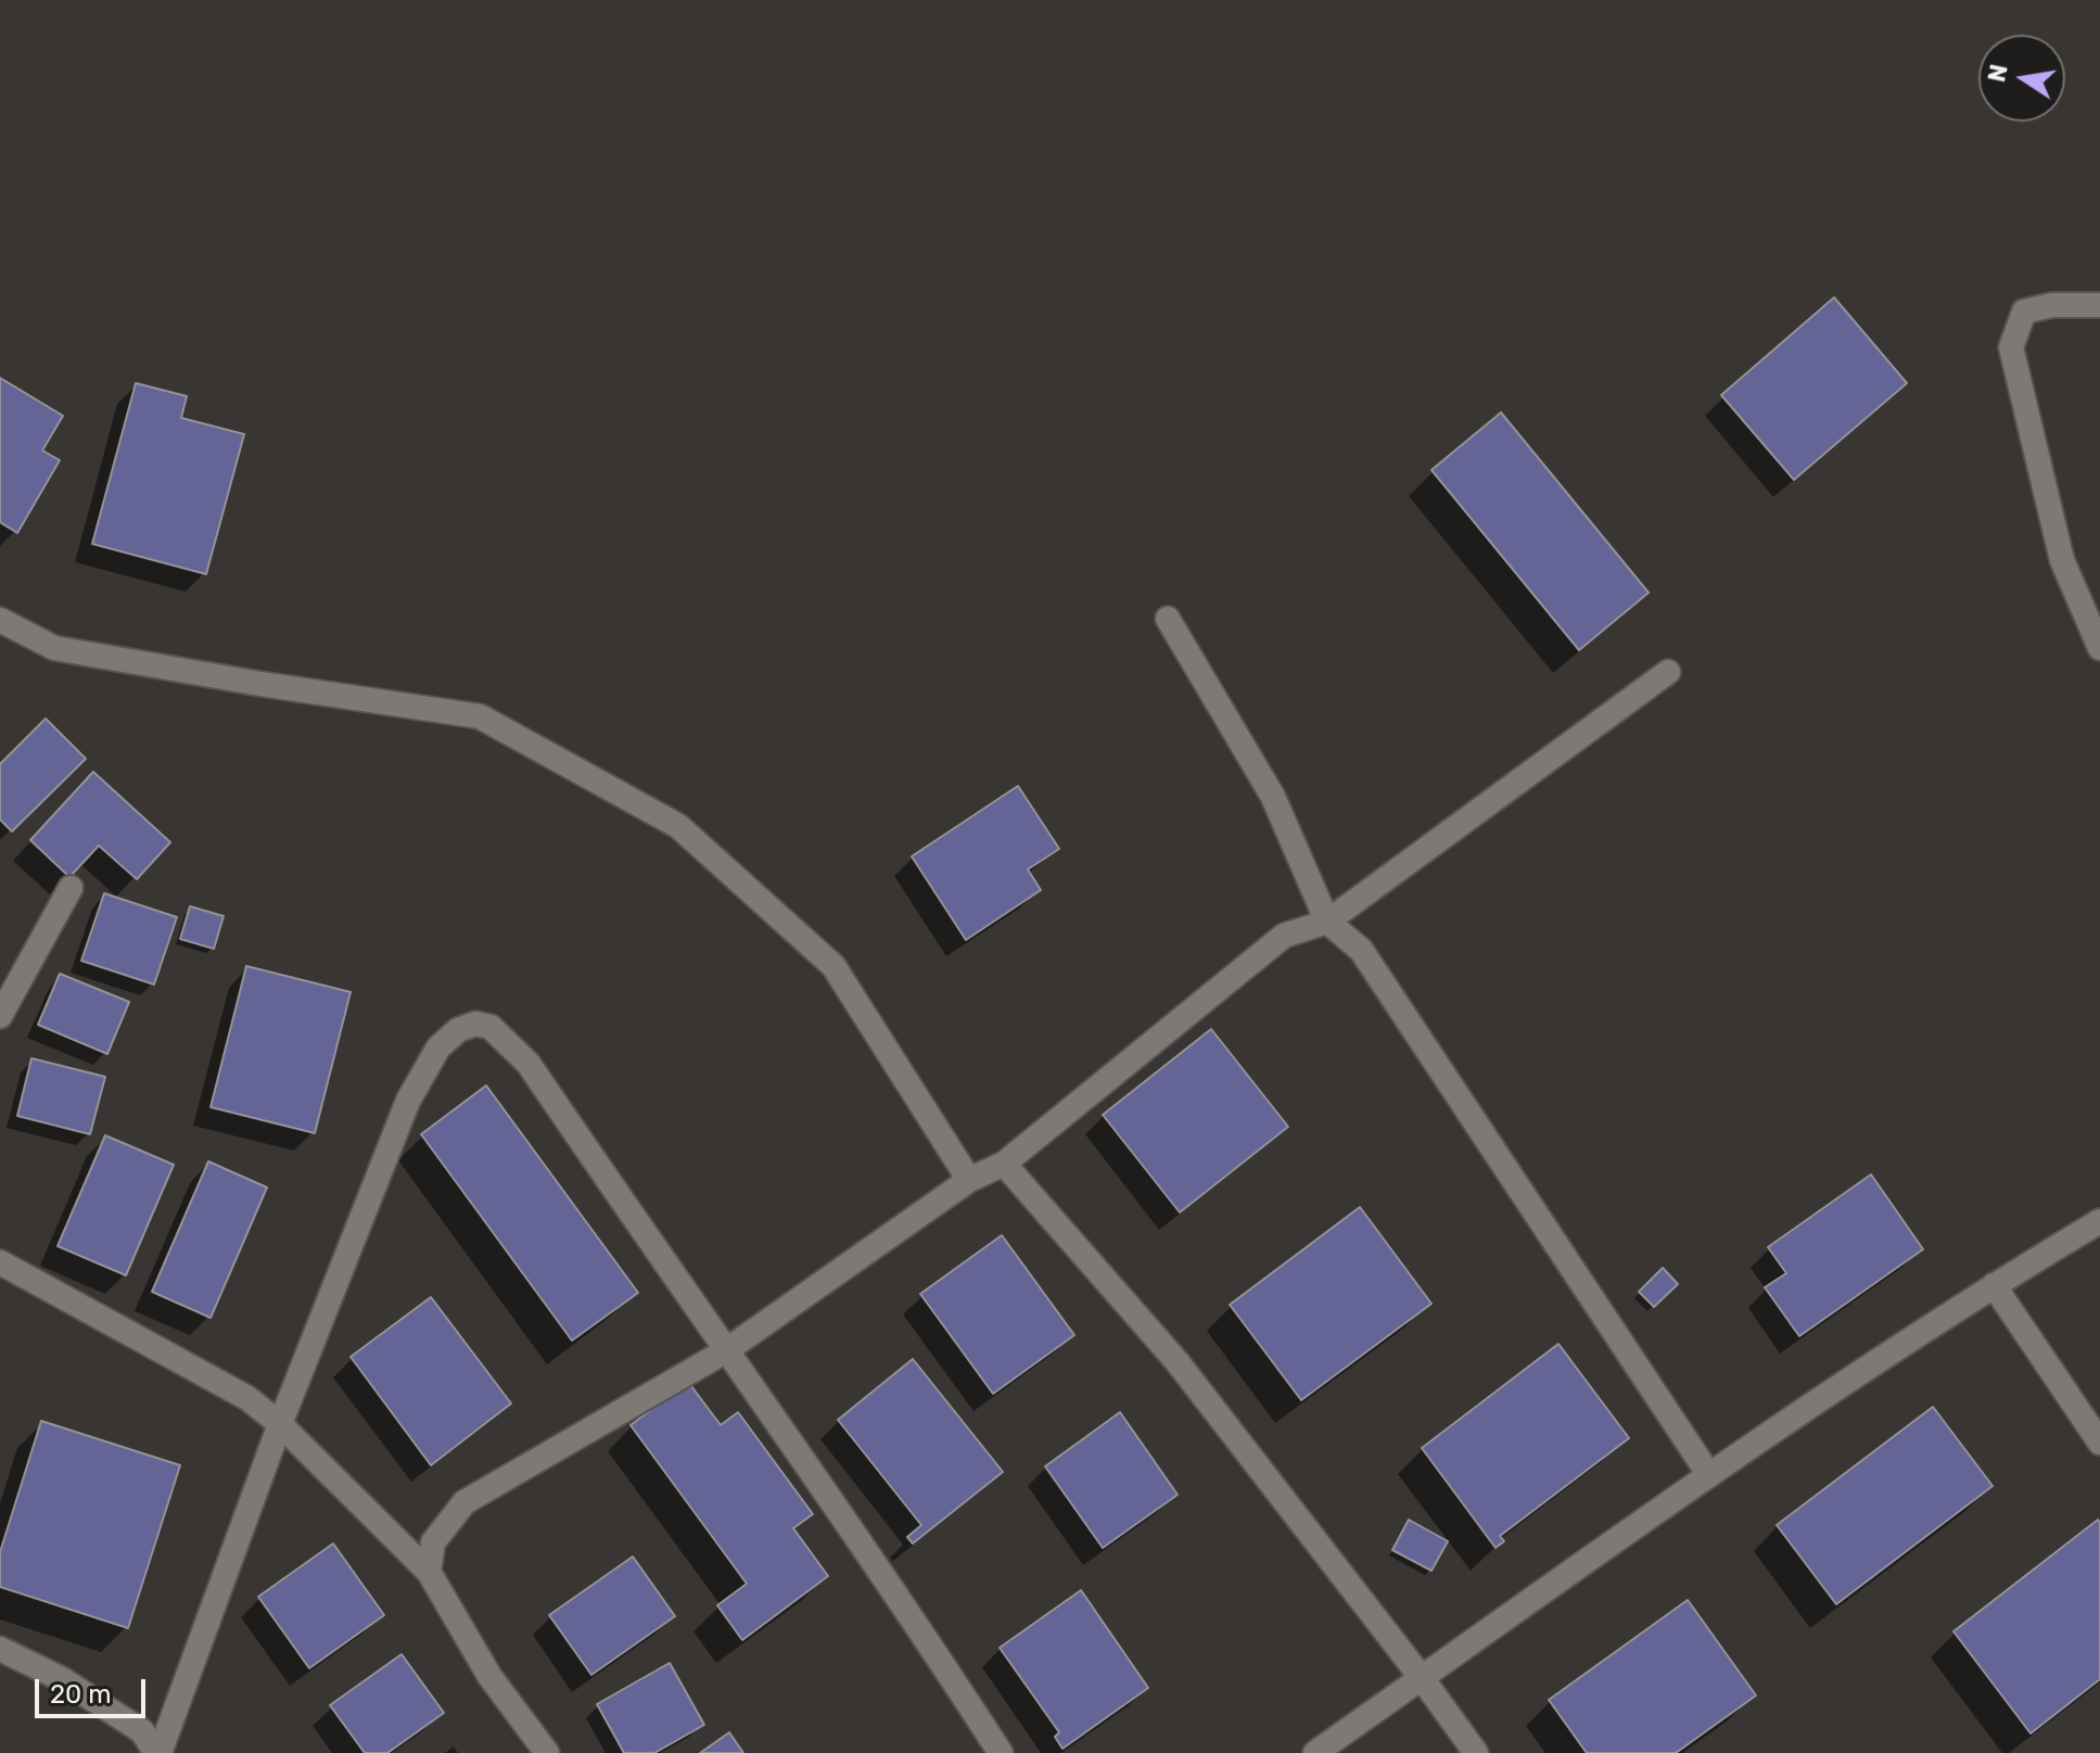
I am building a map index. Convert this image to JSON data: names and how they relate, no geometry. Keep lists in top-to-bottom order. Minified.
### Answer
{"scale_bar":"20 m","north":"left"}
